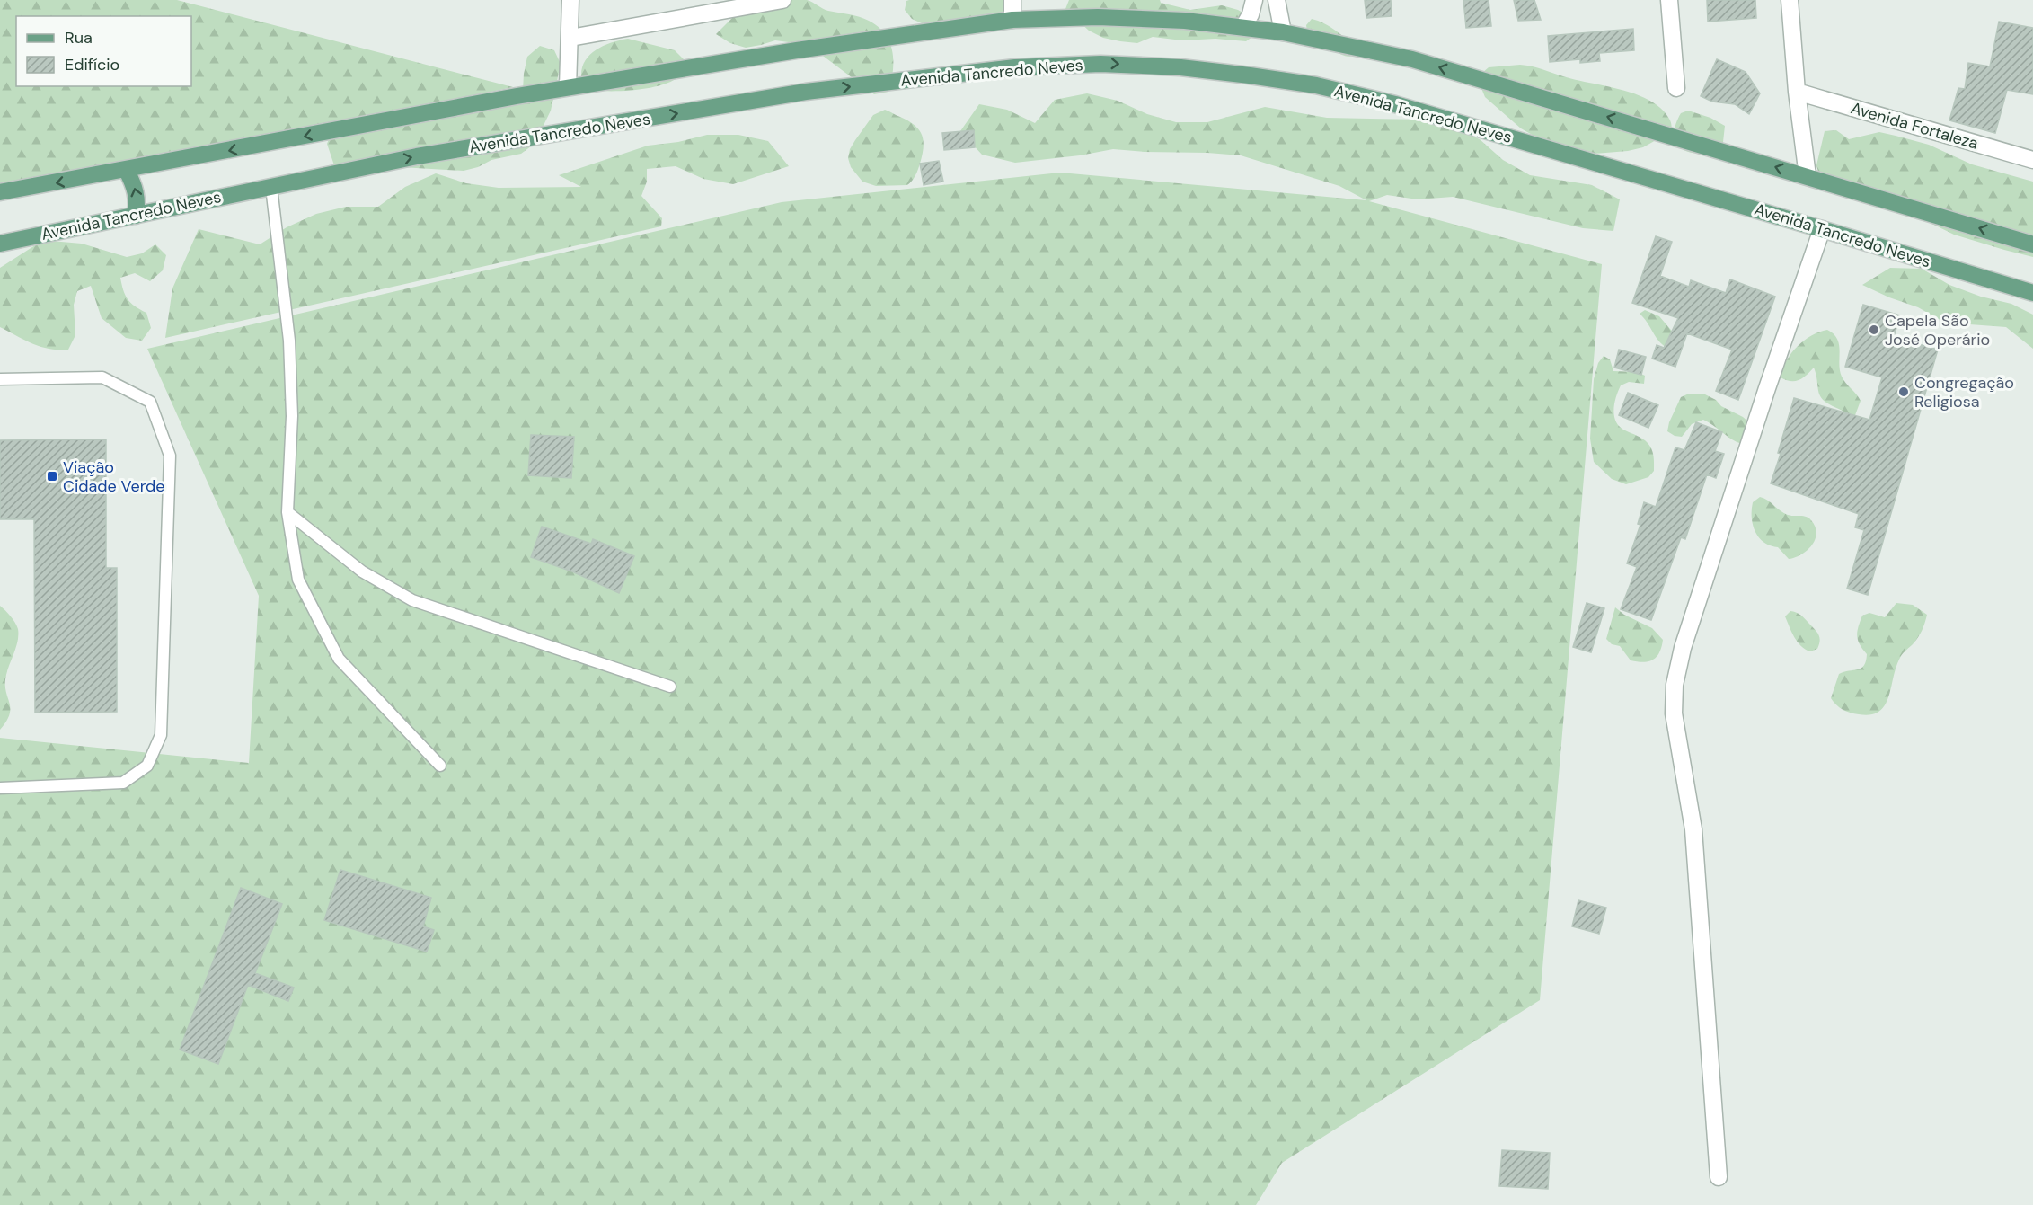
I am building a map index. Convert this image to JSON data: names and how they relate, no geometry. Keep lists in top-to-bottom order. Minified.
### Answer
{"streets":{"main road":["Avenida Tancredo Neves"],"street":["Avenida Fortaleza"]},"places":{"other":["Capela São José Operário","Congregação Religiosa"],"transit":["Viação Cidade Verde"]},"legend":["Rua","Edifício"]}
